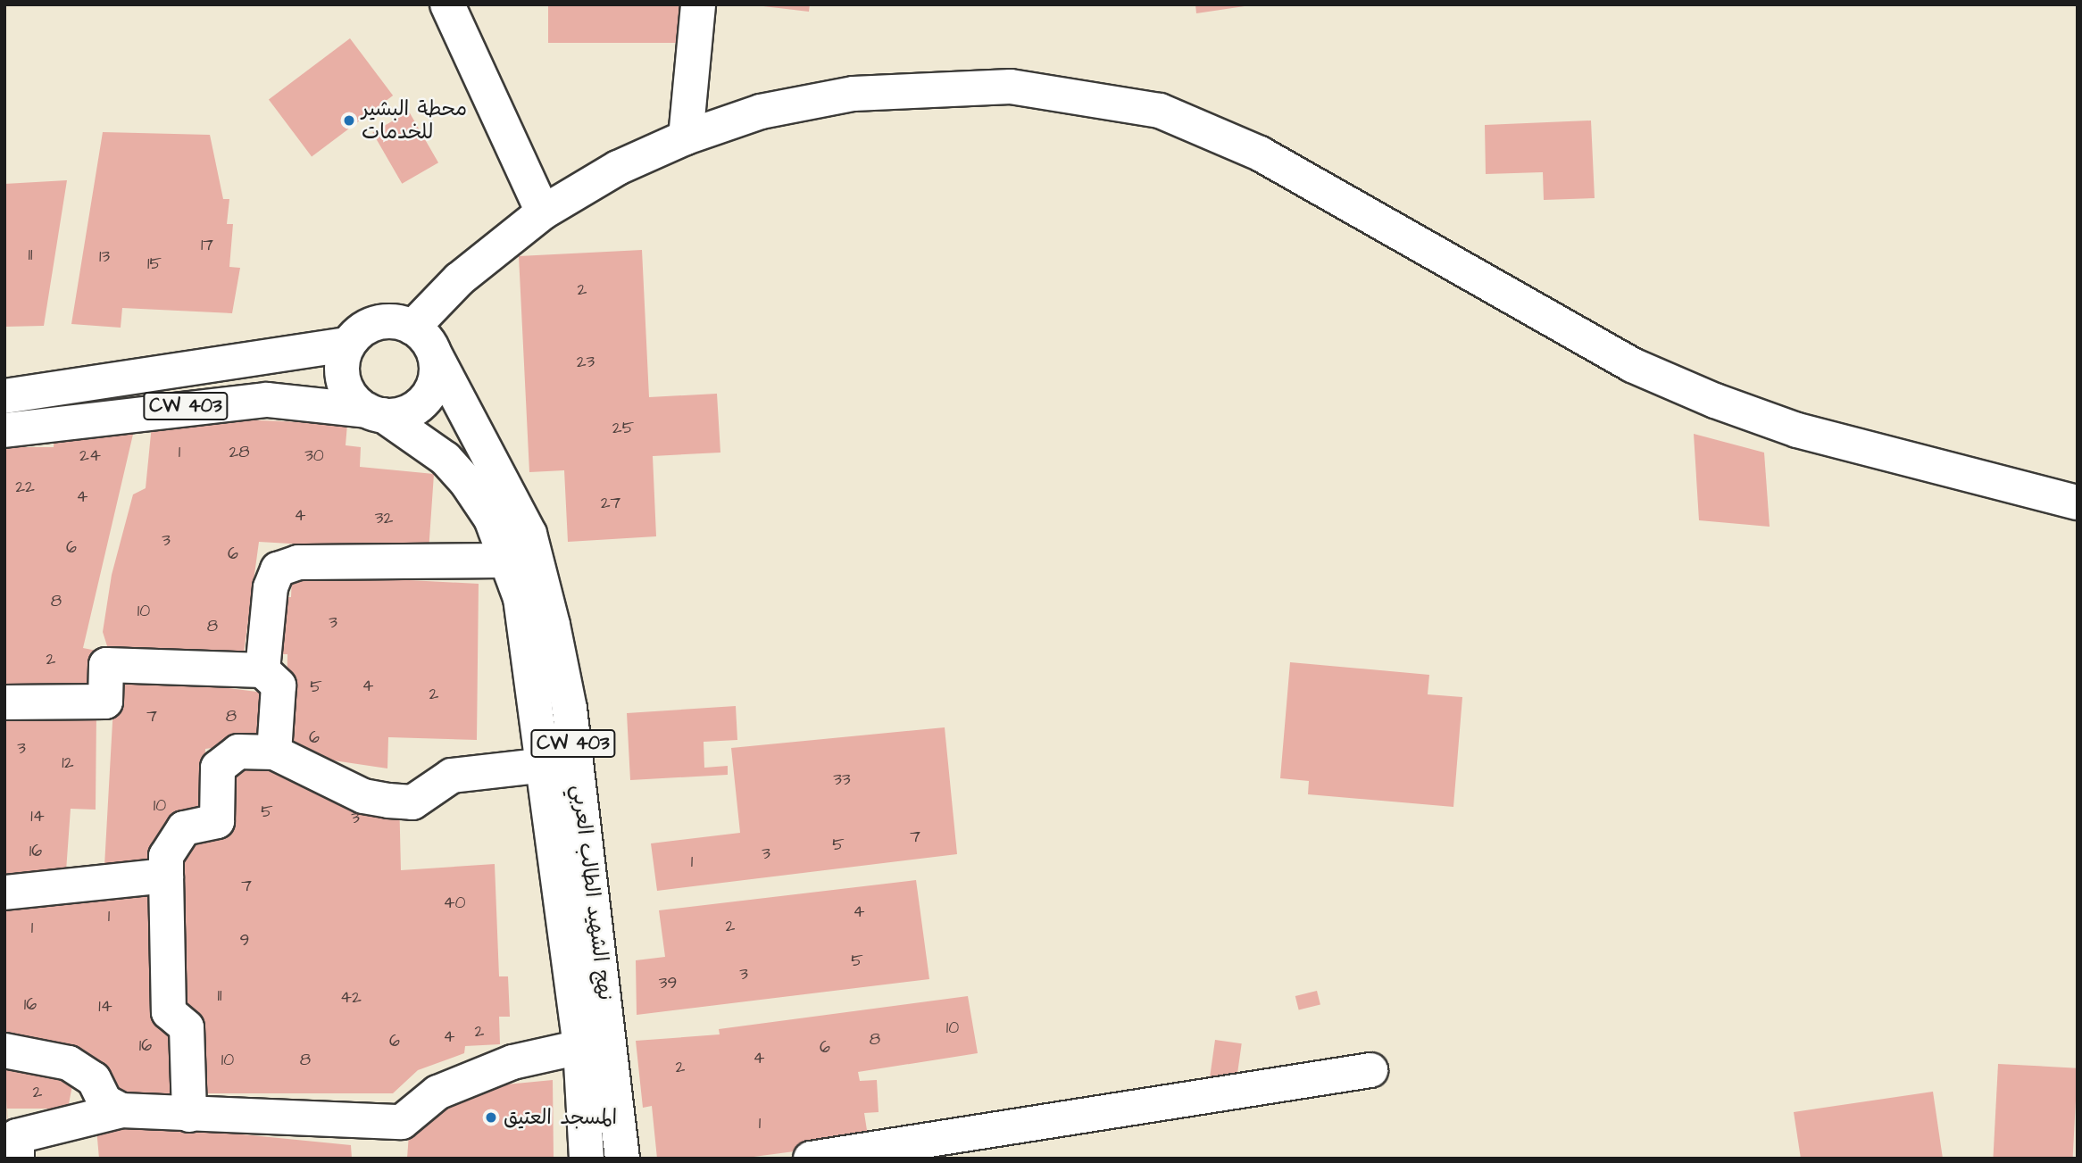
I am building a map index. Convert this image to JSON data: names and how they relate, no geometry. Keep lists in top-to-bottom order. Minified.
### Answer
{"streets":{"main road":["CW 403","نهج الشهيد الطالب العربي"]},"crossings":[["CW 403","نهج الشهيد الطالب العربي"]],"places":["محطة البشير للخدمات","المسجد العتيق"],"house_numbers":["17","11","13","15","2","23","25","1","28","24","30","22","4","27","4","32","3","6","6","8","10","3","8","2","4","5","2","7","8","6","3","12","33","10","5","14","3","7","5","16","3","1","7","40","4","1","2","1","9","5","3","39","11","42","16","14","10","2","4","8","6","16","6","4","10","8","2","2","1"]}
